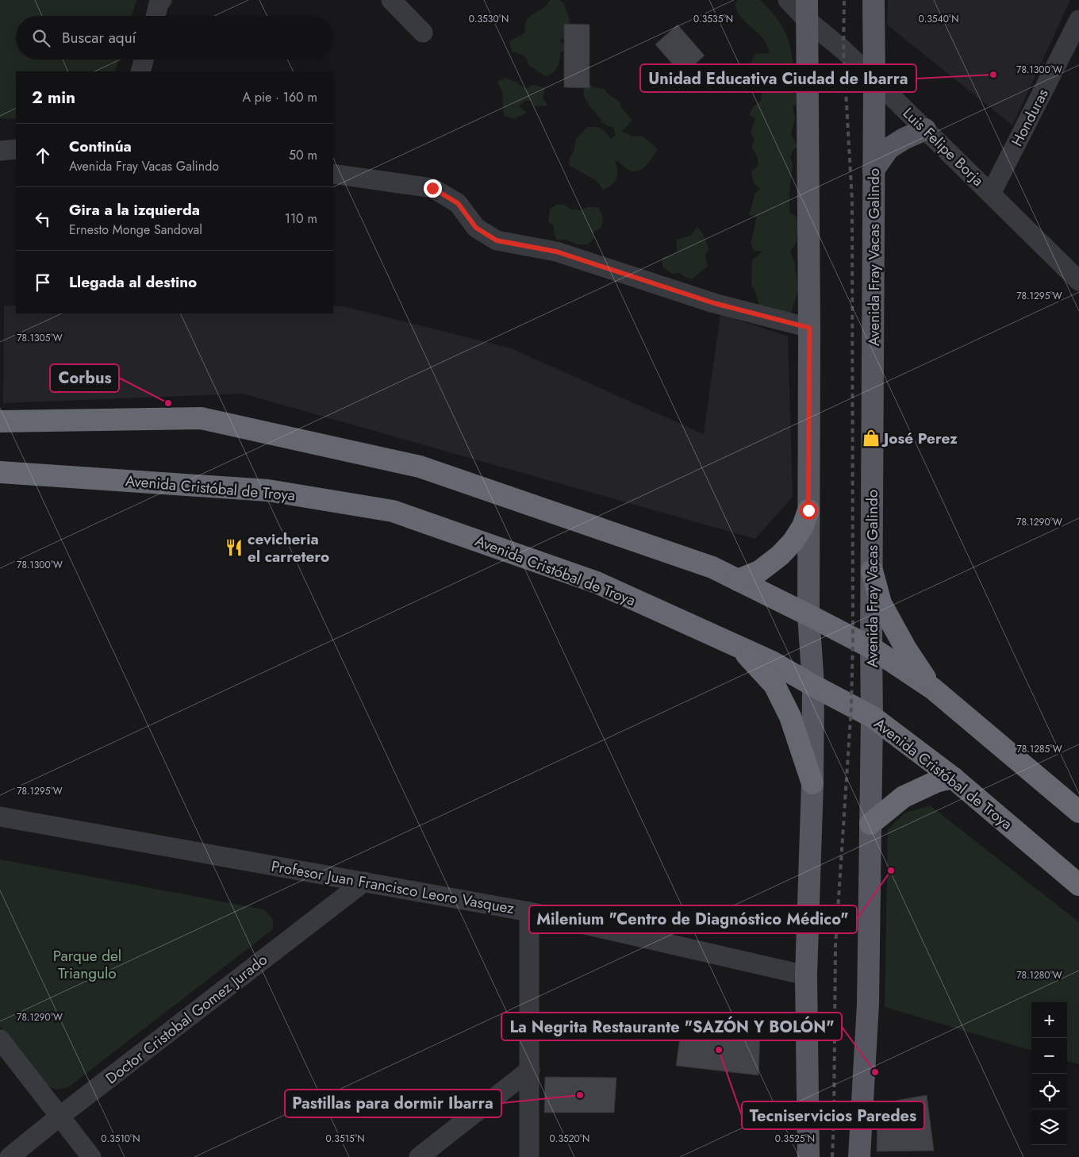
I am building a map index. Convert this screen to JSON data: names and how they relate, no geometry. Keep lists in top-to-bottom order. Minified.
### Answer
{"streets":{"highway":["Avenida Cristóbal de Troya"],"main road":["Avenida Fray Vacas Galindo"],"street":["Honduras","Luis Felipe Borja","Profesor Juan Francisco Leoro Vasquez","Doctor Cristobal Gomez Jurado"]},"crossings":[["Honduras","Luis Felipe Borja"],["Luis Felipe Borja","Avenida Fray Vacas Galindo"],["Avenida Fray Vacas Galindo","Avenida Cristóbal de Troya"],["Profesor Juan Francisco Leoro Vasquez","Doctor Cristobal Gomez Jurado"]],"parks":["Parque del Triangulo"],"places":{"other":["Unidad Educativa Ciudad de Ibarra","Corbus","Milenium \"Centro de Diagnóstico Médico\"","Tecniservicios Paredes","La Negrita Restaurante \"SAZÓN Y BOLÓN\"","Pastillas para dormir Ibarra"],"shop":["José Perez"],"restaurant":["cevicheria el carretero"]},"page":{"search":"Buscar aquí","heading":["2 min","A pie · 160 m"],"list":[["Continúa","Avenida Fray Vacas Galindo","50 m"],["Gira a la izquierda","Ernesto Monge Sandoval","110 m"],"Llegada al destino"],"map_buttons":["+","−"]},"coordinates":["0.3530°N","0.3535°N","0.3540°N","78.1300°W","78.1295°W","78.1305°W","78.1290°W","78.1285°W","78.1280°W","0.3510°N","0.3515°N","0.3520°N","0.3525°N"]}
